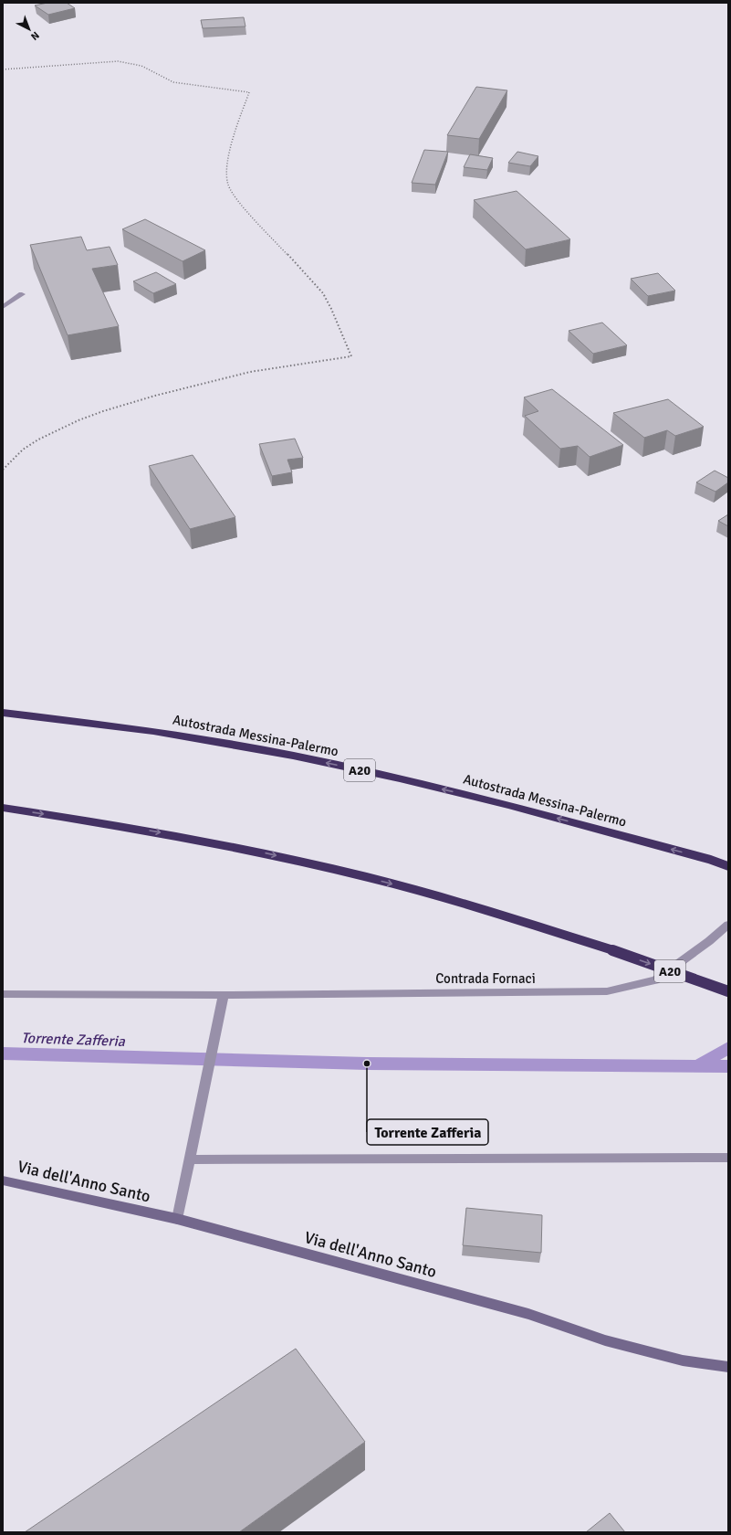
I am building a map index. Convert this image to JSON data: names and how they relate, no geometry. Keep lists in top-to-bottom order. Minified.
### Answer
{"streets":{"highway":["Autostrada Messina-Palermo","A20"],"street":["Contrada Fornaci","Via dell'Anno Santo"]},"one_way":["Autostrada Messina-Palermo"],"water":["Torrente Zafferia"],"places":["Torrente Zafferia"],"north":"bottom right"}
